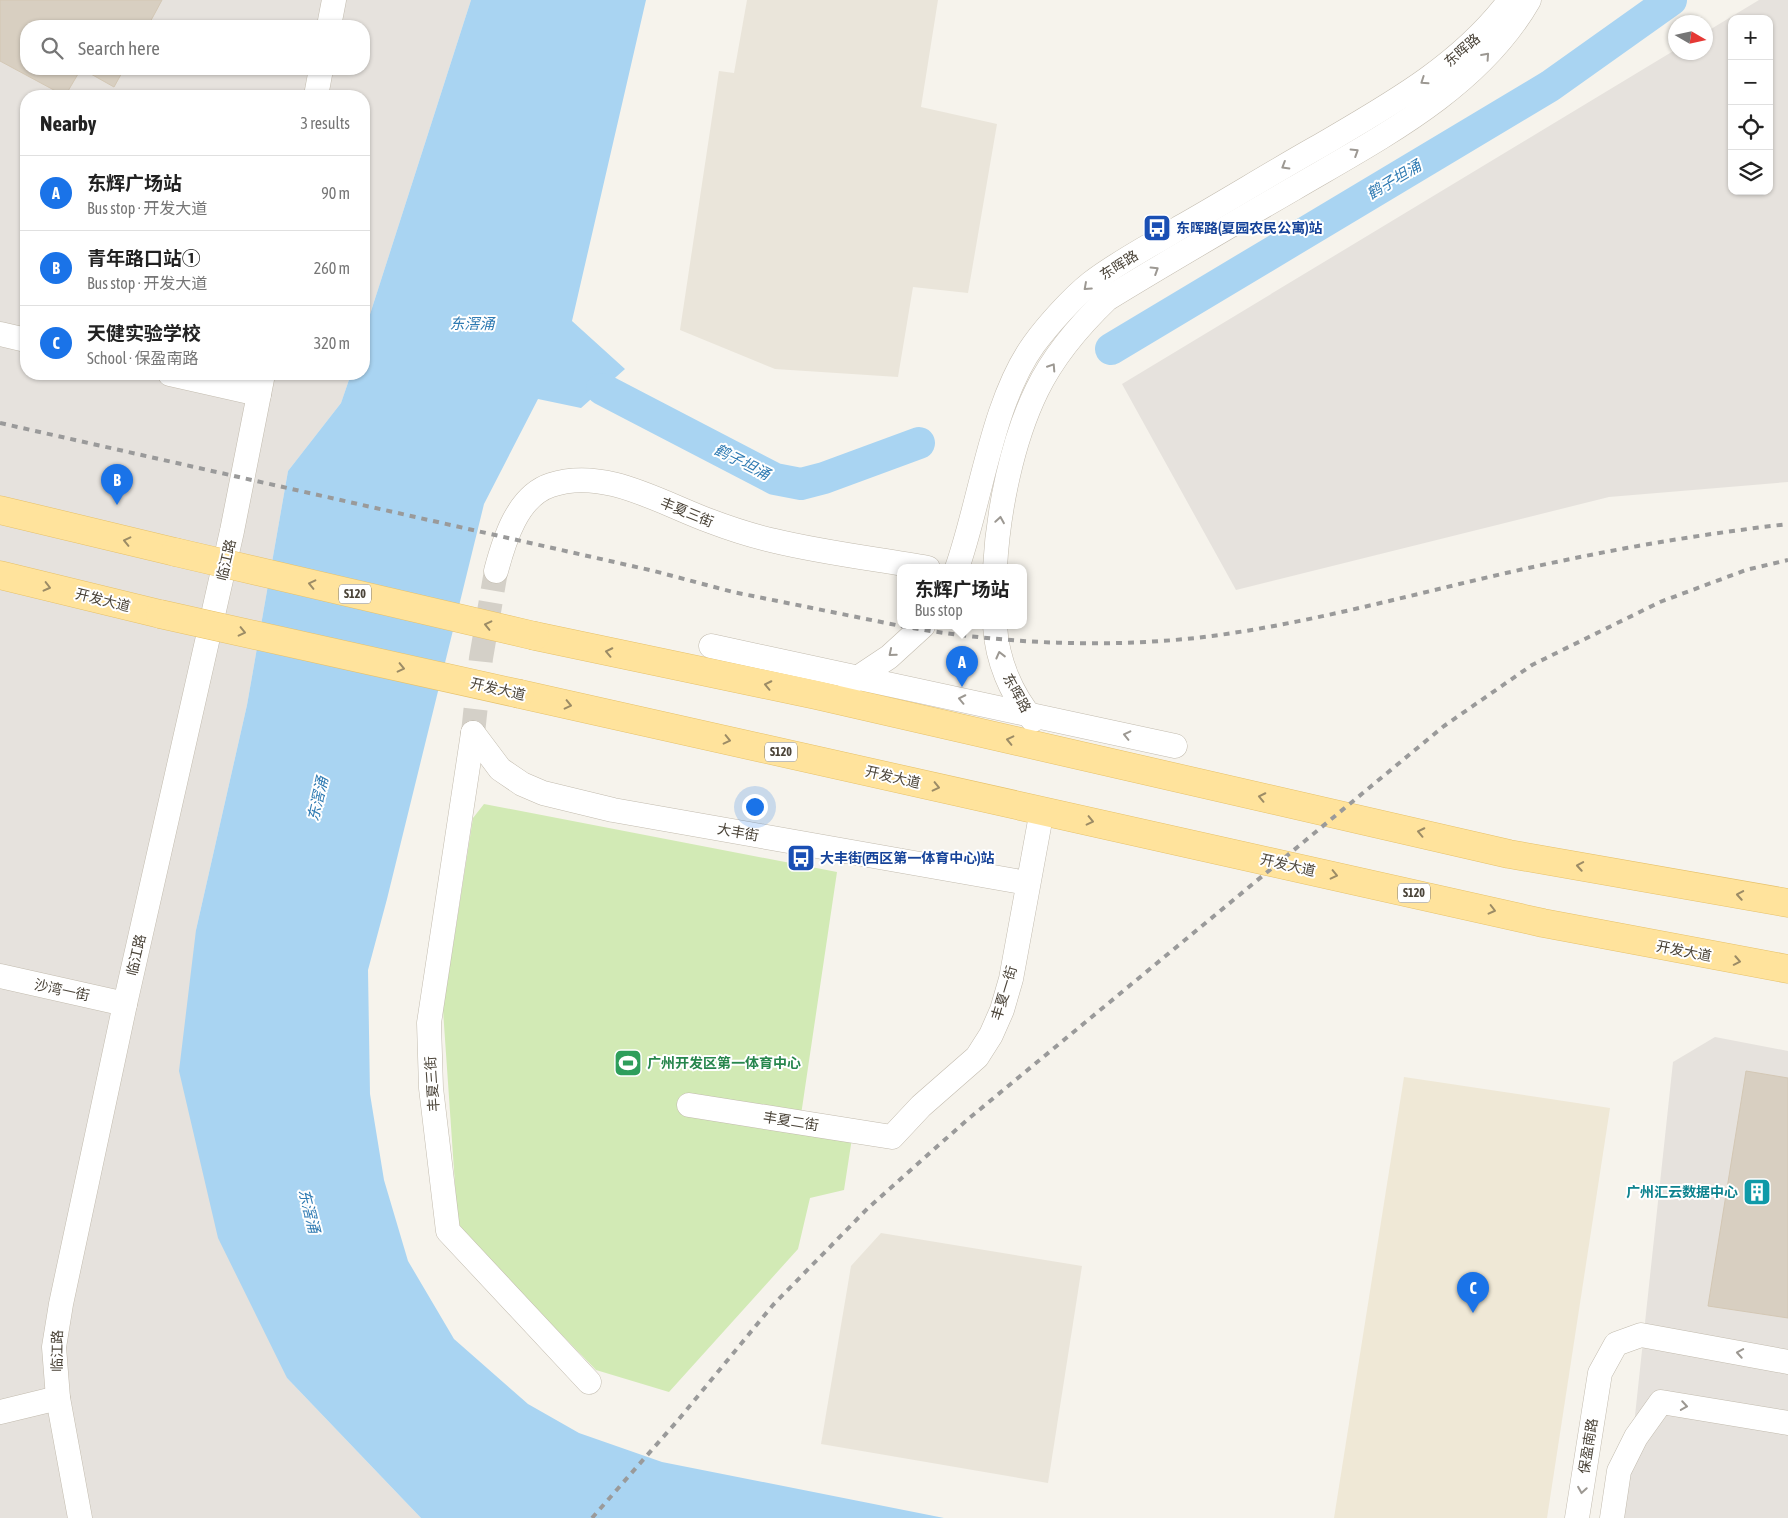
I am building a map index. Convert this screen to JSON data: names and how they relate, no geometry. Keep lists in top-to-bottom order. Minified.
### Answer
{"streets":{"main road":["S120","开发大道"],"street":["东晖路","丰夏三街","临江路","大丰街","沙湾一街","丰夏一街","丰夏二街","保盈南路"]},"crossings":[["东晖路","S120"],["丰夏三街","大丰街"],["临江路","沙湾一街"],["开发大道","丰夏一街"],["大丰街","丰夏一街"],["丰夏一街","丰夏二街"]],"water":["鹤子坦涌","东滘涌"],"places":{"bus stop":["东晖路(夏园农民公寓)站","大丰街(西区第一体育中心)站"],"sports":["广州开发区第一体育中心"],"building":["广州汇云数据中心"]},"north":"right","page":{"map_buttons":["+","−"],"search":"Search here","heading":["Nearby","3 results"],"list":[{"mark":"A","name":"东辉广场站","note":"Bus stop · 开发大道","value":"90 m"},{"mark":"B","name":"青年路口站①","note":"Bus stop · 开发大道","value":"260 m"},{"mark":"C","name":"天健实验学校","note":"School · 保盈南路","value":"320 m"}],"pins":["B","A","C"],"popup":["东辉广场站","Bus stop"]}}
